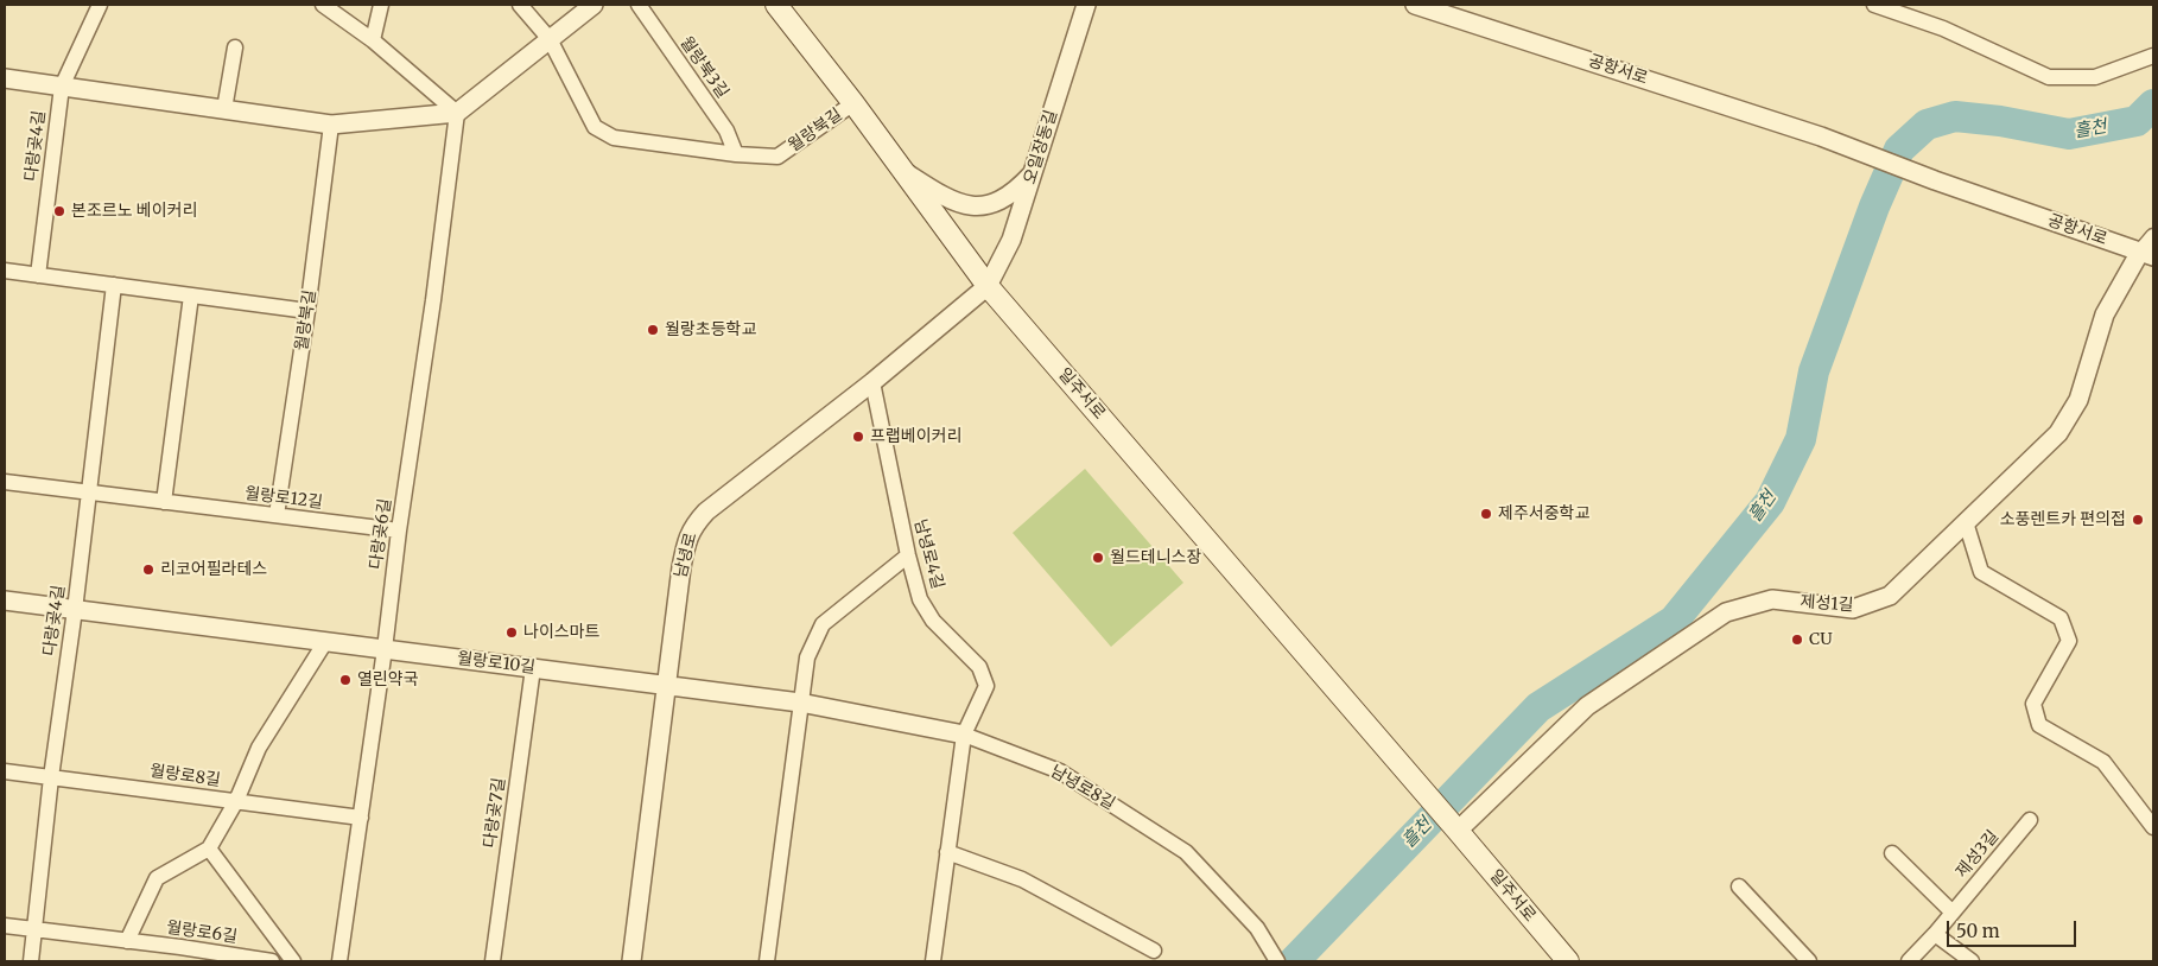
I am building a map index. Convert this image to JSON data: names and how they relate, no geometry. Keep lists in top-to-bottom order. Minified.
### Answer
{"streets":{"main road":["일주서로"],"street":["월랑북3길","공항서로","월랑북길","다랑곶4길","오일장동길","월랑로12길","다랑곶6길","남녕로4길","남녕로","제성1길","월랑로10길","월랑로8길","남녕로8길","다랑곶7길","제성3길","월랑로6길"]},"crossings":[["월랑북3길","월랑북길"],["공항서로","제성1길"],["월랑북길","일주서로"],["월랑북길","월랑로12길"],["다랑곶4길","월랑로12길"],["다랑곶4길","월랑로10길"],["다랑곶4길","월랑로8길"],["다랑곶4길","월랑로6길"],["오일장동길","일주서로"],["오일장동길","남녕로"],["일주서로","남녕로"],["일주서로","제성1길"],["월랑로12길","다랑곶6길"],["다랑곶6길","월랑로10길"],["다랑곶6길","월랑로8길"],["남녕로4길","남녕로"],["남녕로4길","남녕로8길"],["남녕로","월랑로10길"],["남녕로","남녕로8길"],["월랑로10길","남녕로8길"],["월랑로10길","다랑곶7길"]],"water":["흘천"],"places":["본조르노 베이커리","월랑초등학교","프랩베이커리","제주서중학교","소풍렌트카 편의접","월드테니스장","리코어필라테스","나이스마트","CU","열린약국"],"scale_bar":"50 m"}
